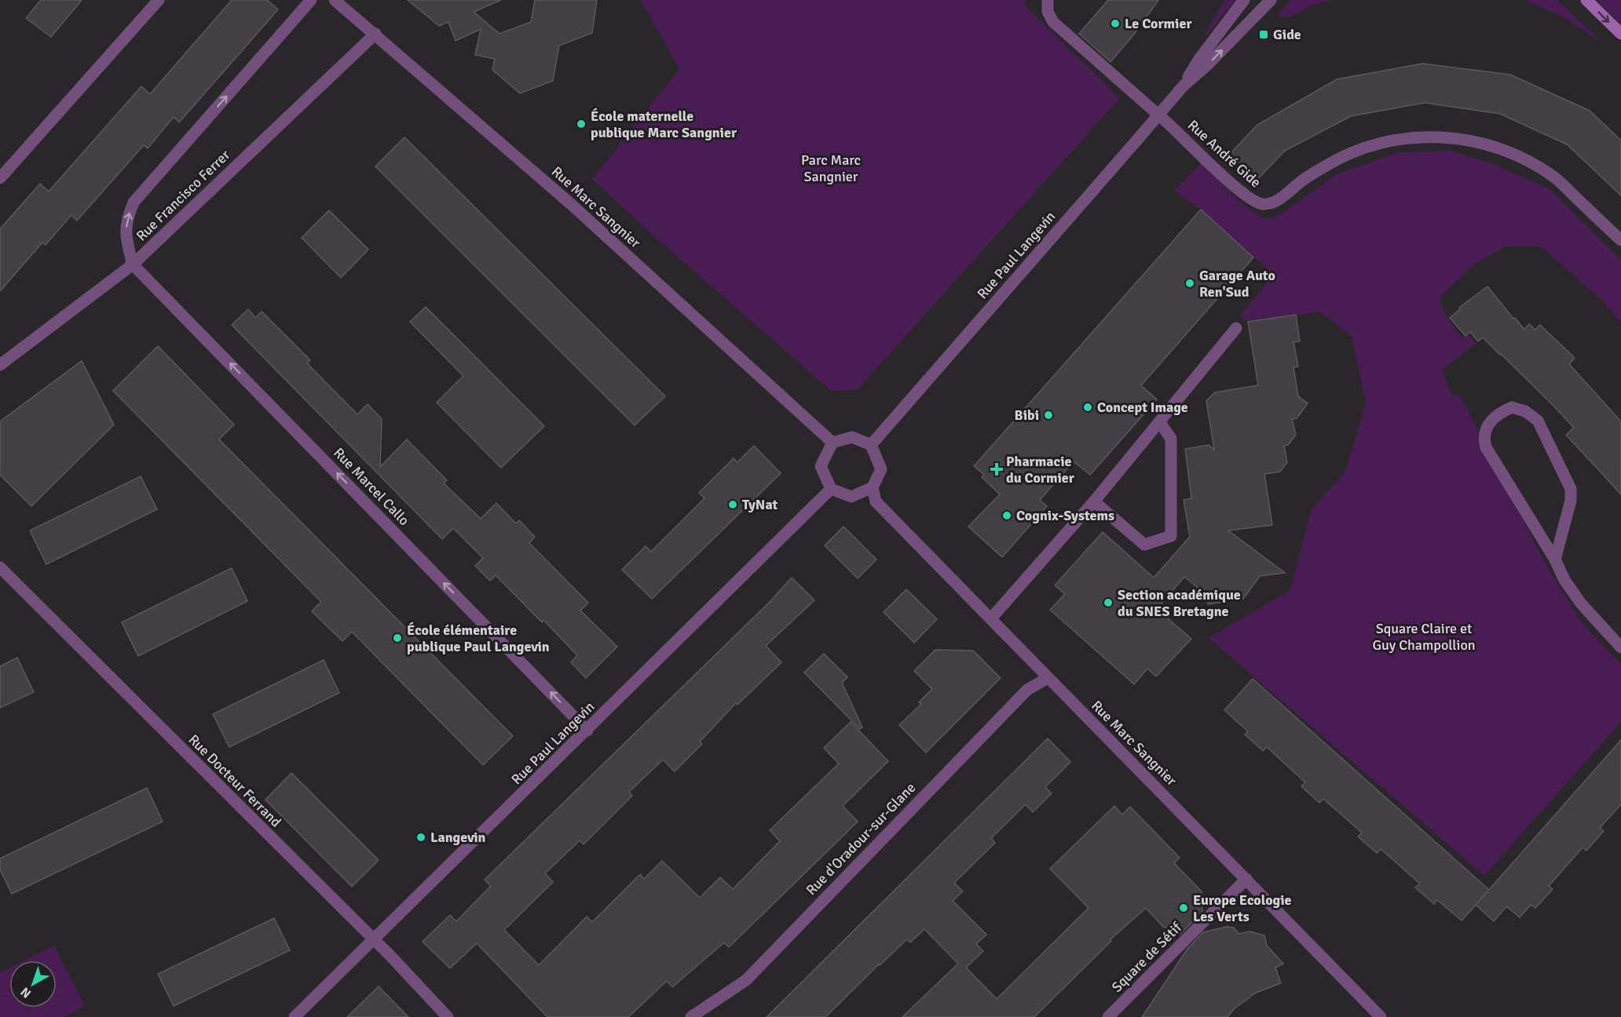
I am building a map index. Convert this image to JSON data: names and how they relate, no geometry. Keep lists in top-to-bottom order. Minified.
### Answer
{"streets":{"street":["Rue André Gide","Rue Francisco Ferrer","Rue Marc Sangnier","Rue Paul Langevin","Rue Marcel Callo","Rue Docteur Ferrand","Rue d'Oradour-sur-Glane","Square de Sétif"]},"crossings":[["Rue André Gide","Rue Paul Langevin"],["Rue Francisco Ferrer","Rue Marc Sangnier"],["Rue Francisco Ferrer","Rue Marcel Callo"],["Rue Marc Sangnier","Rue Paul Langevin"],["Rue Marc Sangnier","Rue d'Oradour-sur-Glane"],["Rue Marc Sangnier","Square de Sétif"],["Rue Paul Langevin","Rue Marcel Callo"],["Rue Paul Langevin","Rue Docteur Ferrand"]],"one_way":["Rue Marcel Callo"],"parks":["Parc Marc Sangnier","Square Claire et Guy Champollion"],"places":{"other":["Le Cormier","École maternelle publique Marc Sangnier","Garage Auto Ren'Sud","Concept Image","Bibi","TyNat","Cognix-Systems","Section académique du SNES Bretagne","École élémentaire publique Paul Langevin","Langevin","Europe Ecologie Les Verts"],"transit":["Gide"],"health":["Pharmacie du Cormier"]},"north":"bottom left"}
